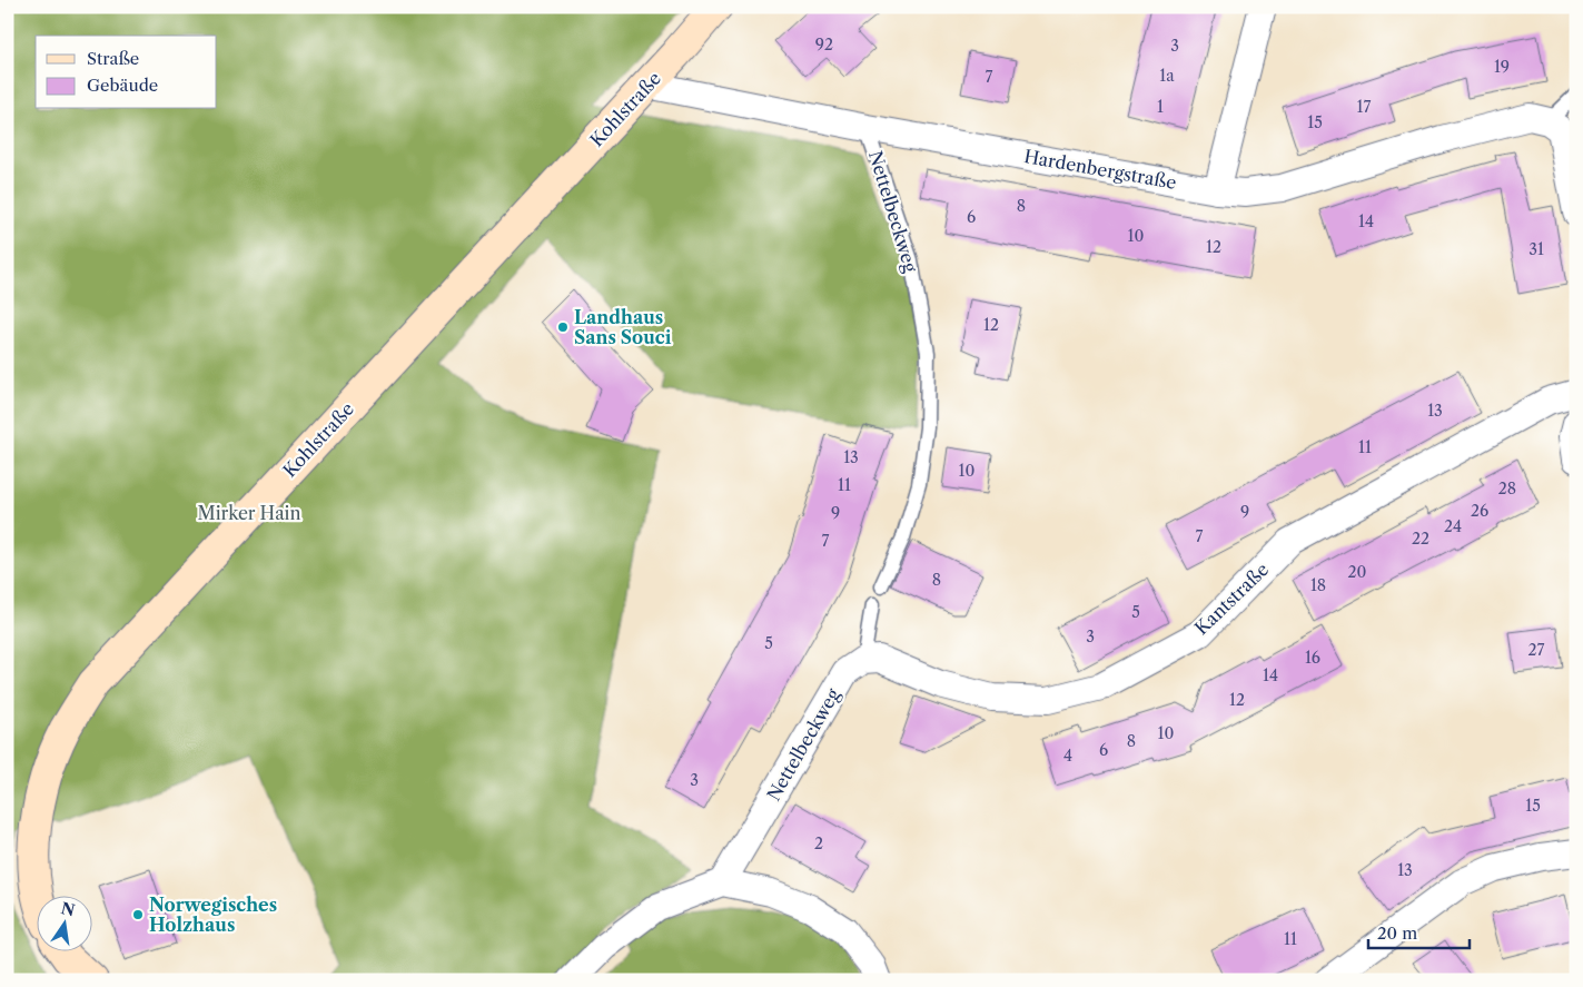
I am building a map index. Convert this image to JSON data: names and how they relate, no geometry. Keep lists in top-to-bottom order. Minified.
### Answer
{"streets":{"street":["Kohlstraße","Hardenbergstraße","Nettelbeckweg","Kantstraße"]},"crossings":[["Kohlstraße","Hardenbergstraße"],["Hardenbergstraße","Nettelbeckweg"],["Nettelbeckweg","Kantstraße"]],"parks":["Mirker Hain"],"places":["Landhaus Sans Souci","Norwegisches Holzhaus"],"house_numbers":["92","3","19","1a","7","1","17","15","8","6","14","10","12","31","12","13","11","13","10","11","28","26","9","9","24","7","22","7","20","8","18","5","3","5","27","16","14","12","10","8","6","4","3","15","2","13","11"],"legend":["Straße","Gebäude"],"scale_bar":"20 m","north":"top"}
